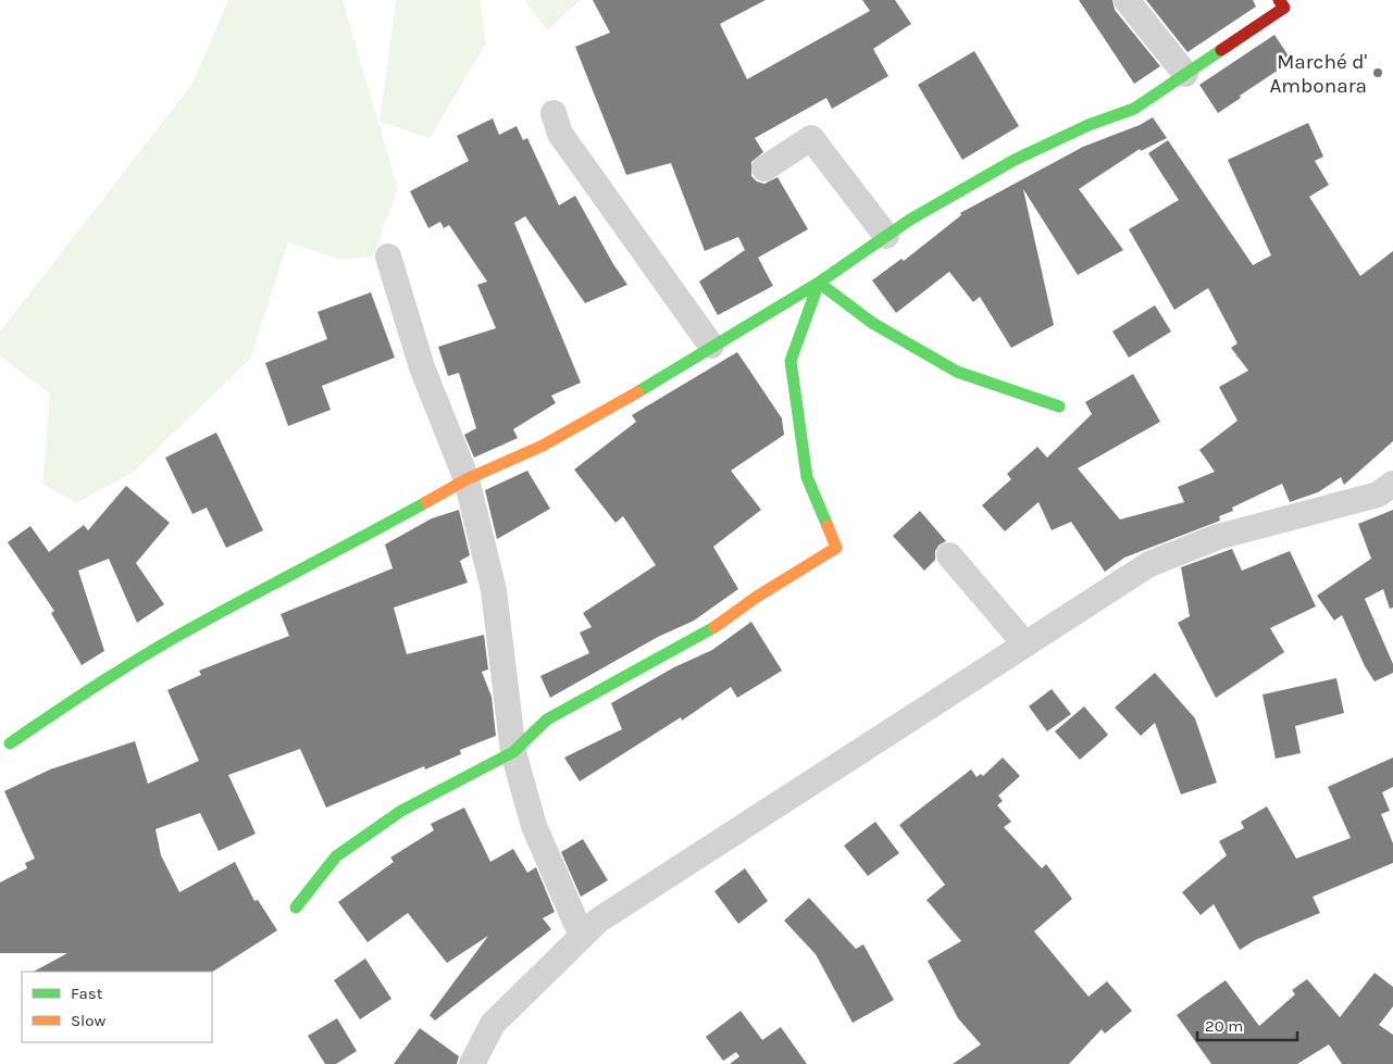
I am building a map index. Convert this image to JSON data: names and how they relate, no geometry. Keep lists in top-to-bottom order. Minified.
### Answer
{"places":["Marché d' Ambonara"],"legend":["Fast","Slow"],"scale_bar":"20 m"}
